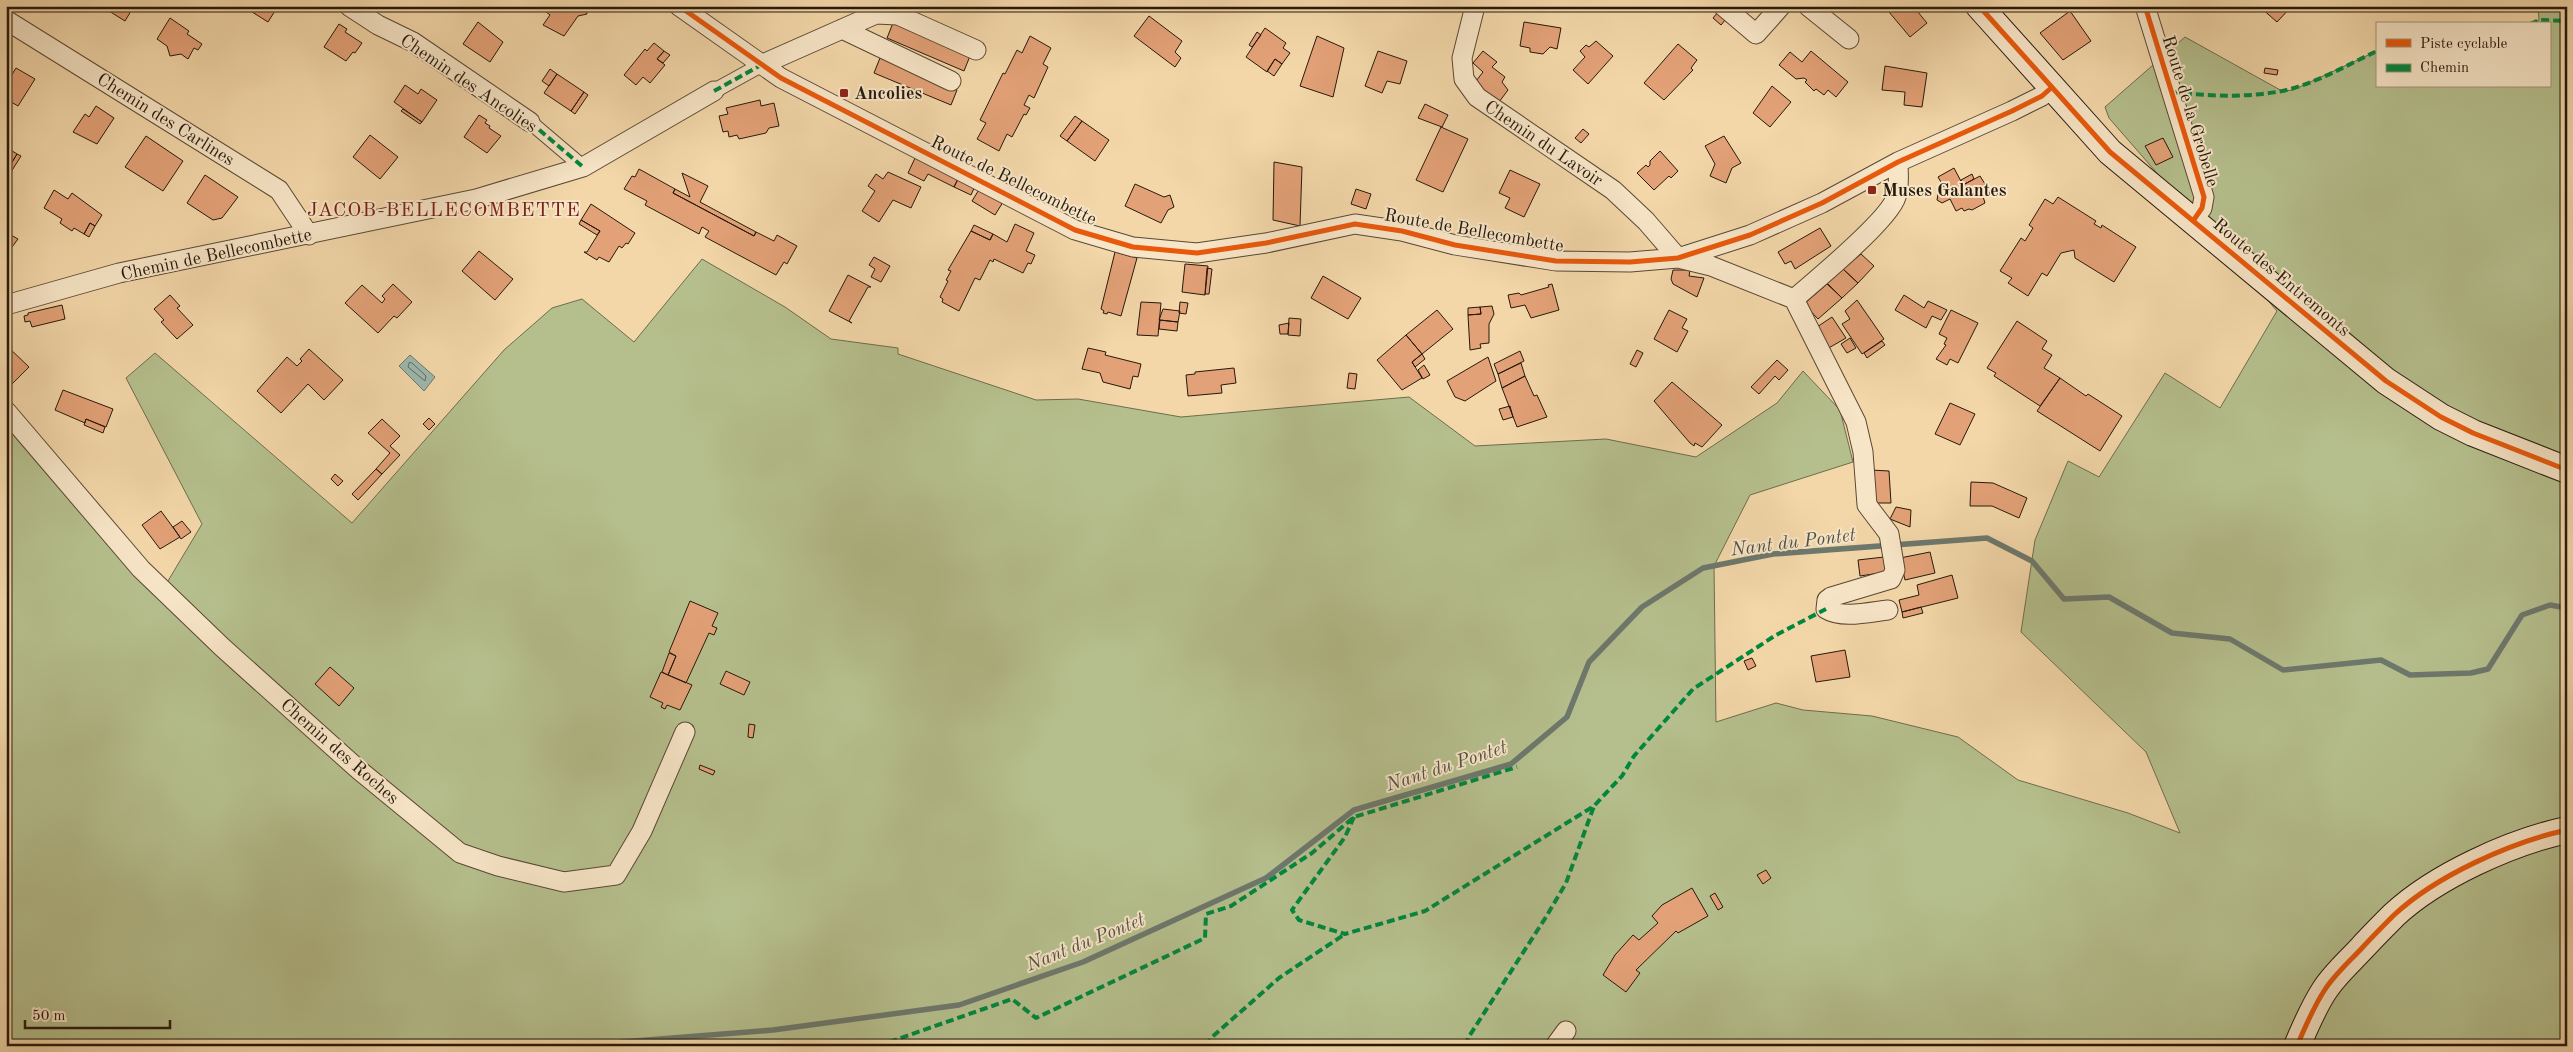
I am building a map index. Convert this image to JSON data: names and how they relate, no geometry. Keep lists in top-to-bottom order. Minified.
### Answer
{"streets":{"main road":["Route des Entremonts"],"street":["Chemin des Ancolies","Route de la Grobelle","Chemin des Carlines","Chemin du Lavoir","Route de Bellecombette","Chemin de Bellecombette","Chemin des Roches"]},"crossings":[["Chemin des Ancolies","Chemin de Bellecombette"],["Route de la Grobelle","Route des Entremonts"],["Chemin des Carlines","Chemin de Bellecombette"],["Chemin du Lavoir","Route de Bellecombette"],["Route de Bellecombette","Chemin de Bellecombette"],["Route de Bellecombette","Route des Entremonts"]],"districts":["JACOB-BELLECOMBETTE"],"water":["Nant du Pontet"],"places":{"transit":["Ancolies","Muses Galantes"]},"legend":["Piste cyclable","Chemin"],"scale_bar":"50 m"}
